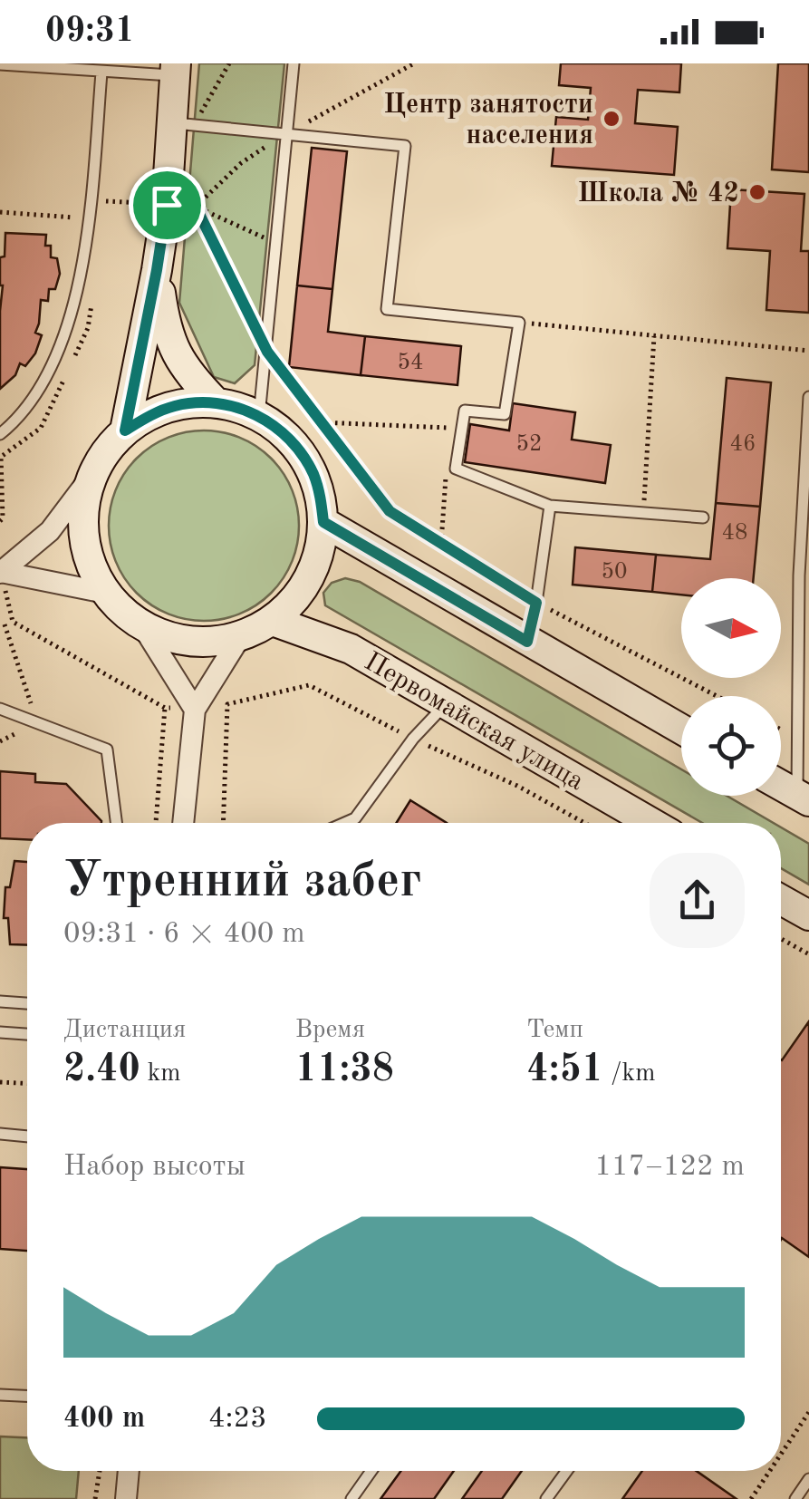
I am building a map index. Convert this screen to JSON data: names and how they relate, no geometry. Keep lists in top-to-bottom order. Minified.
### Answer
{"streets":{"main road":["Первомайская улица"]},"places":["Центр занятости населения","Школа № 42"],"house_numbers":["54","52","46","48","50"],"north":"right","page":{"status":"09:31","heading":["Утренний забег","09:31 · 6 × 400 m"],"stats":[["Дистанция","2.40 km"],["Время","11:38"],["Темп","4:51 /km"]],"chart":["Набор высоты","117–122 m"],"list":[{"name":"400 m","note":"4:23"}]}}
